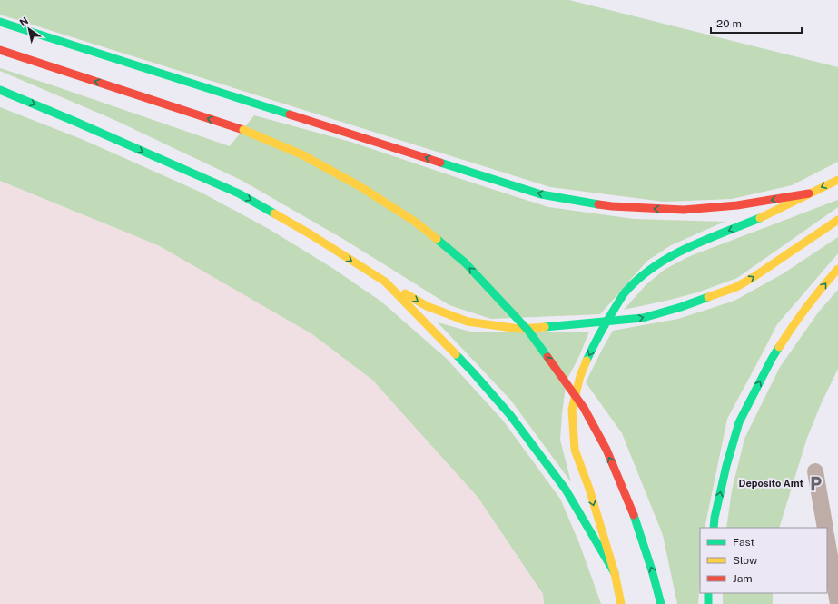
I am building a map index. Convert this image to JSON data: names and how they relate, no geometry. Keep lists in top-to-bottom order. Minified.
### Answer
{"places":{"parking":["Deposito Amt"]},"legend":["Fast","Slow","Jam"],"scale_bar":"20 m","north":"top left"}
